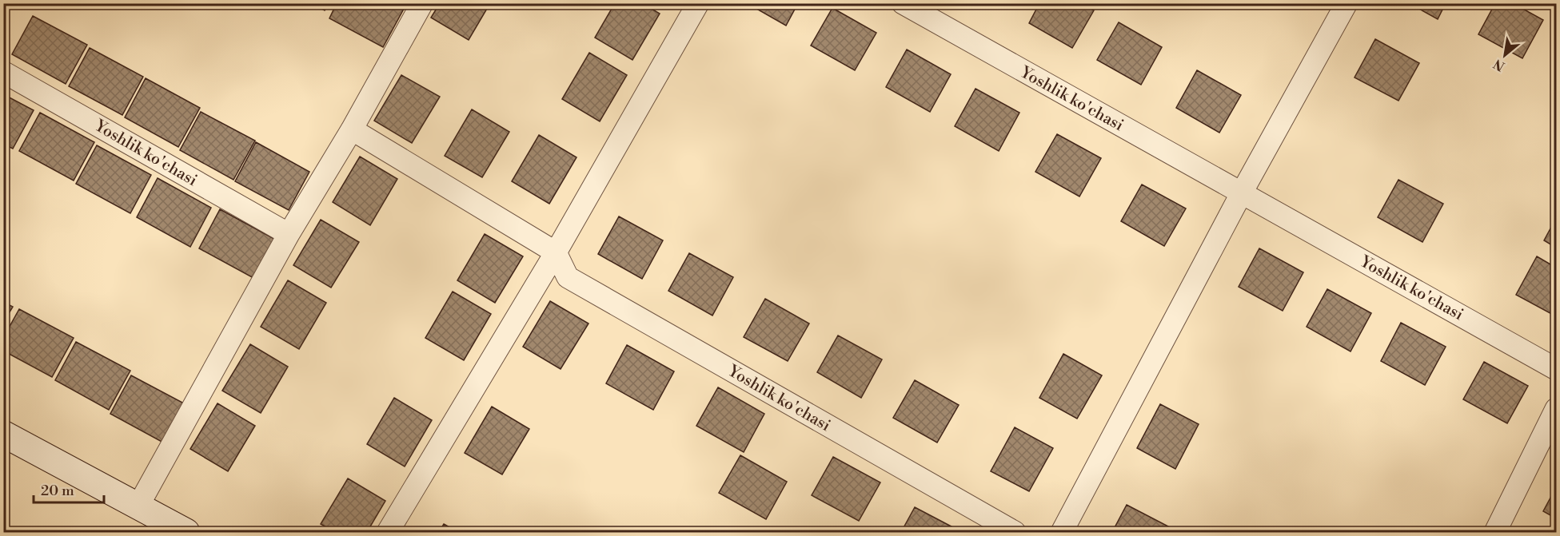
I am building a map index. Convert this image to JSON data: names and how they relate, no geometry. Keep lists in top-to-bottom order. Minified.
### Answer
{"streets":{"street":["Yoshlik ko'chasi"]},"scale_bar":"20 m","north":"bottom left"}
